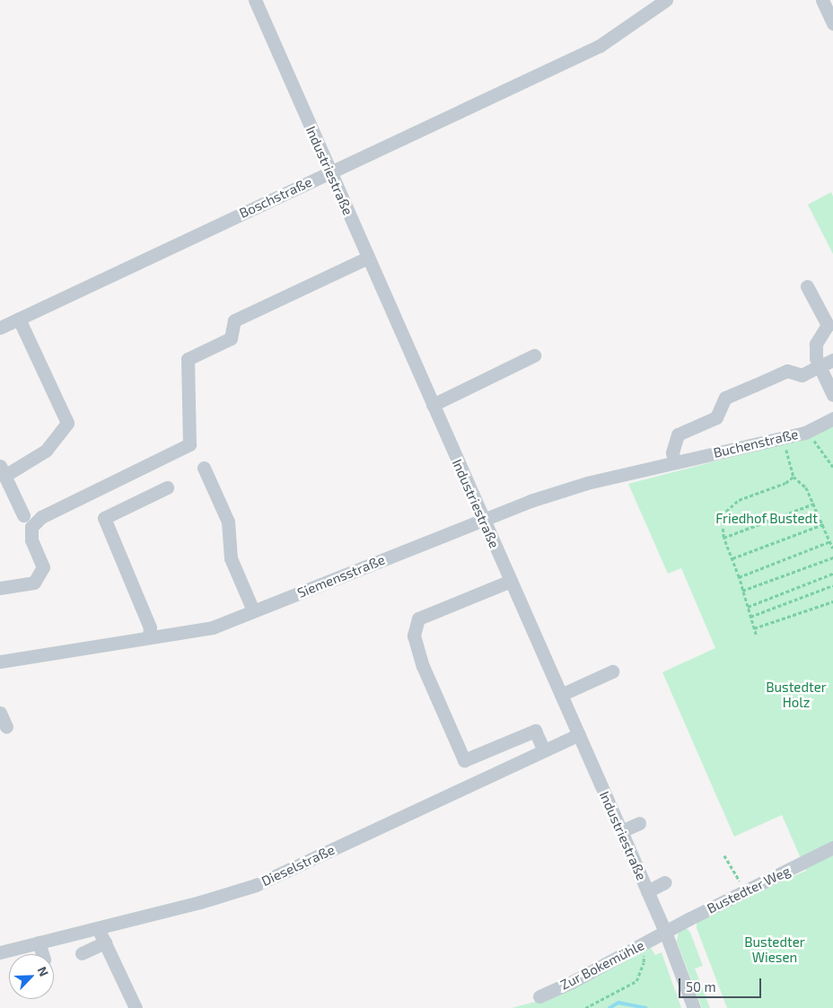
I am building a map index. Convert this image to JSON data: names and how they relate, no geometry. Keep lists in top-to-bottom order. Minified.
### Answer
{"streets":{"street":["Industriestraße","Boschstraße","Buchenstraße","Siemensstraße","Dieselstraße","Bustedter Weg","Zur Bokemühle"]},"crossings":[["Industriestraße","Boschstraße"],["Industriestraße","Siemensstraße"],["Industriestraße","Dieselstraße"],["Industriestraße","Bustedter Weg"],["Industriestraße","Zur Bokemühle"],["Buchenstraße","Siemensstraße"],["Bustedter Weg","Zur Bokemühle"]],"parks":["Friedhof Bustedt","Bustedter Holz","Bustedter Wiesen"],"scale_bar":"50 m","north":"top right"}
